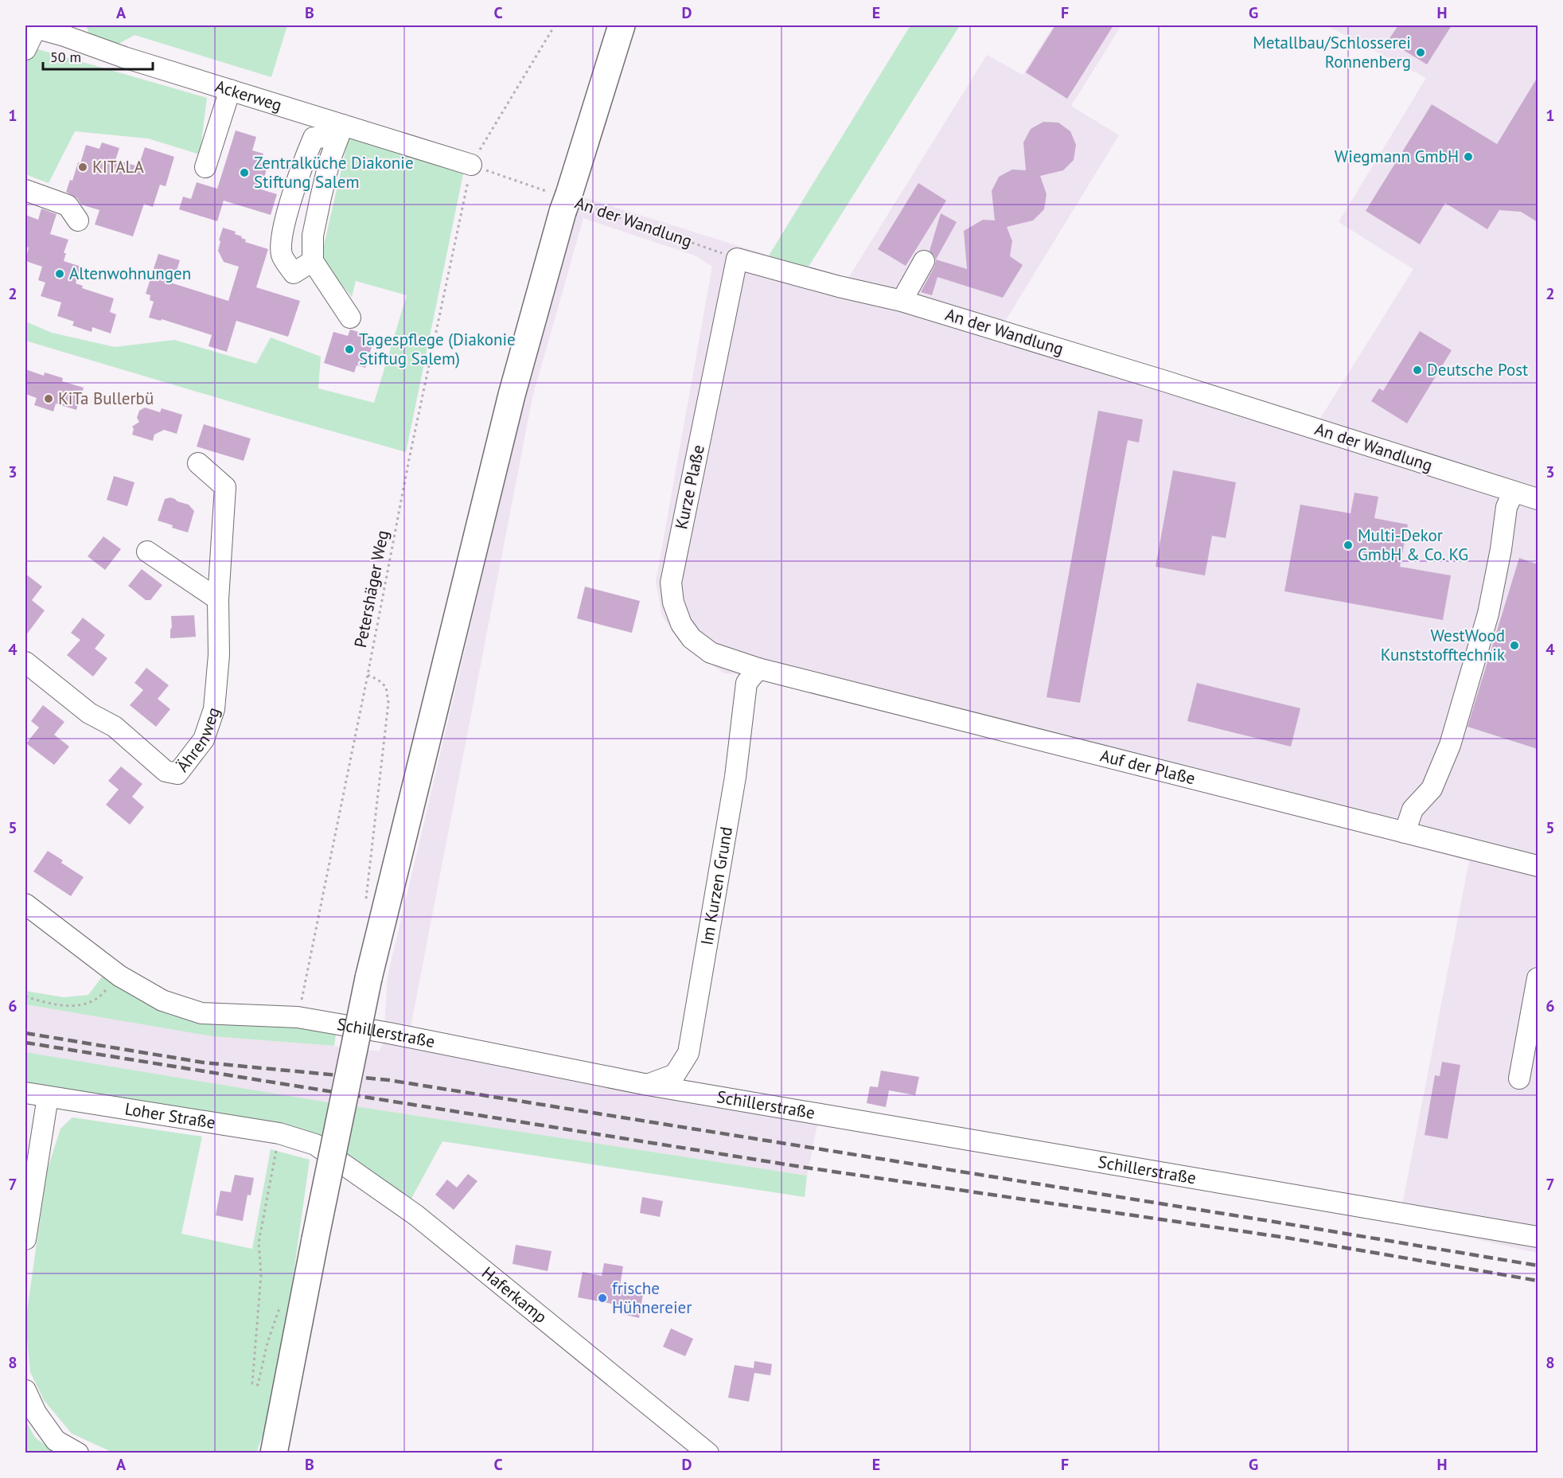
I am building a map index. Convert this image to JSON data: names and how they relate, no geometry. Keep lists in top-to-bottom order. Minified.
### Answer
{"streets":{"street":["Ackerweg","An der Wandlung","Kurze Plaße","Ährenweg","Auf der Plaße","Im Kurzen Grund","Schillerstraße","Loher Straße","Haferkamp"],"path":["Petershäger Weg"]},"crossings":[["Ackerweg","An der Wandlung"],["Ackerweg","Petershäger Weg"],["An der Wandlung","Kurze Plaße"],["An der Wandlung","Petershäger Weg"],["Kurze Plaße","Auf der Plaße"],["Kurze Plaße","Im Kurzen Grund"],["Petershäger Weg","Schillerstraße"],["Auf der Plaße","Im Kurzen Grund"],["Im Kurzen Grund","Schillerstraße"],["Loher Straße","Haferkamp"]],"places":["Metallbau/Schlosserei Ronnenberg","Wiegmann GmbH","KITALA","Zentralküche Diakonie Stiftung Salem","Altenwohnungen","Tagespflege (Diakonie Stiftug Salem)","Deutsche Post","KiTa Bullerbü","Multi-Dekor GmbH & Co. KG","WestWood Kunststofftechnik","frische Hühnereier"],"scale_bar":"50 m","grid":{"columns":["A","B","C","D","E","F","G","H"],"rows":["1","2","3","4","5","6","7","8"]}}
